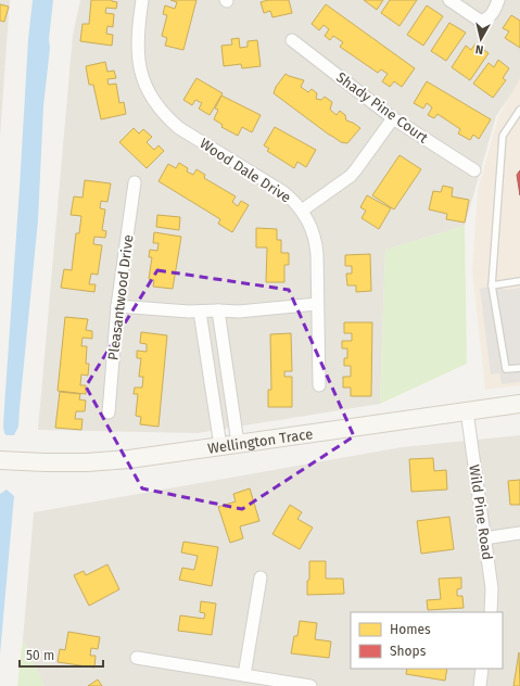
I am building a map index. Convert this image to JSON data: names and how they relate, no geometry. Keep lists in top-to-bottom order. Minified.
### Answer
{"streets":{"street":["Shady Pine Court","Wood Dale Drive","Pleasantwood Drive","Wellington Trace","Wild Pine Road"]},"crossings":[["Wellington Trace","Wild Pine Road"]],"legend":["Homes","Shops"],"scale_bar":"50 m","north":"bottom"}
